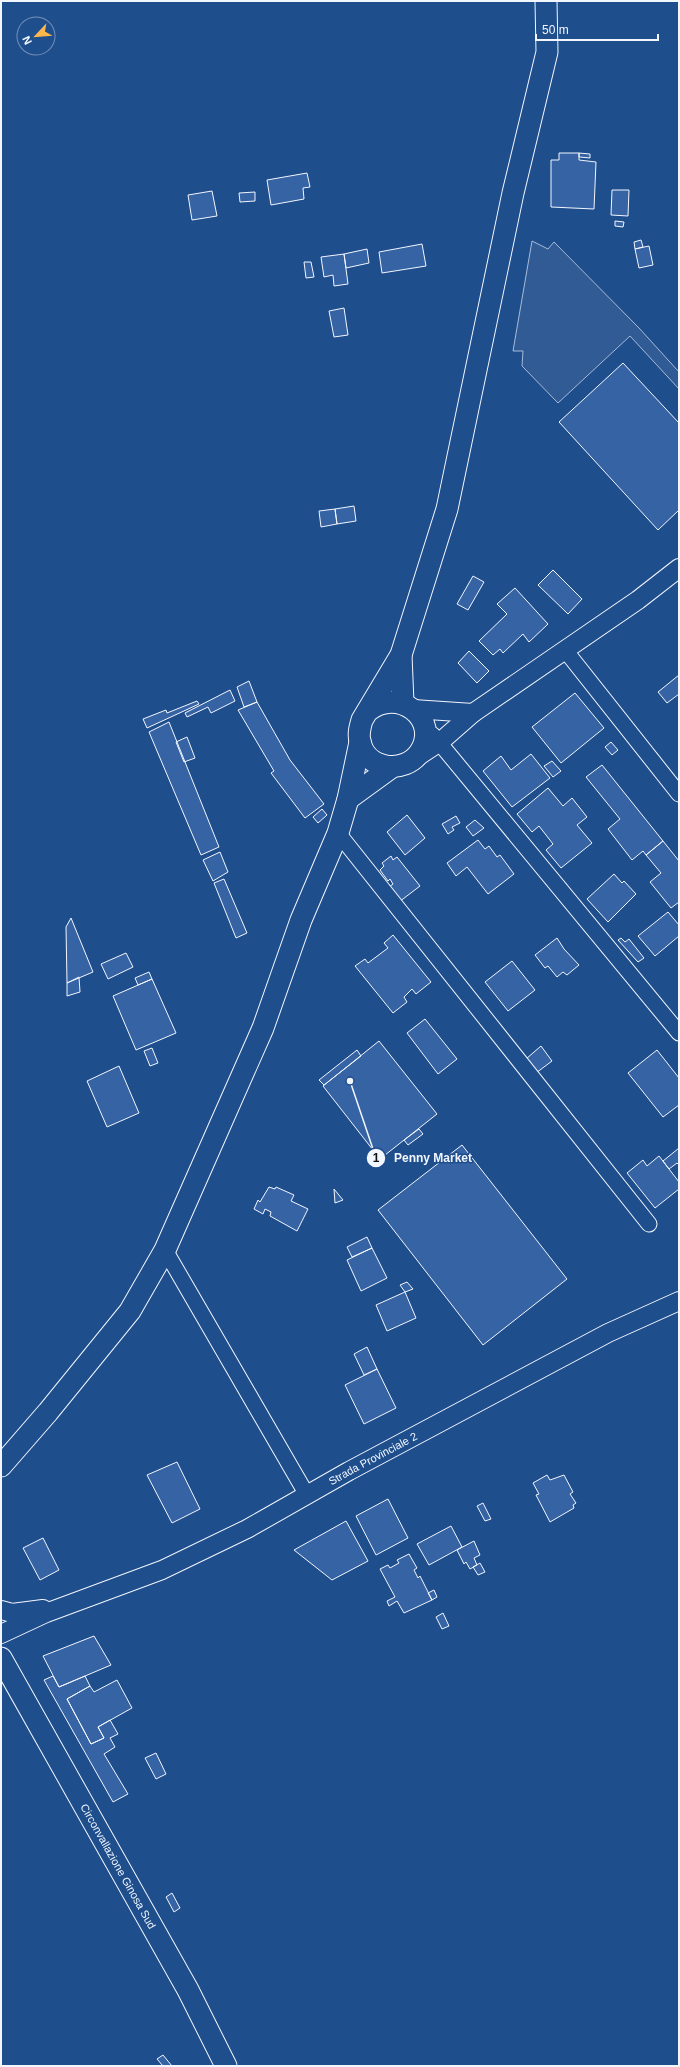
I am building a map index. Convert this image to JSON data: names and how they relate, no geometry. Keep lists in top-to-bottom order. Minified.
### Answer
{"streets":{"main road":["Circonvallazione Ginosa Sud"],"street":["Strada Provinciale 2"]},"places":["Penny Market"],"scale_bar":"50 m","north":"bottom left"}
